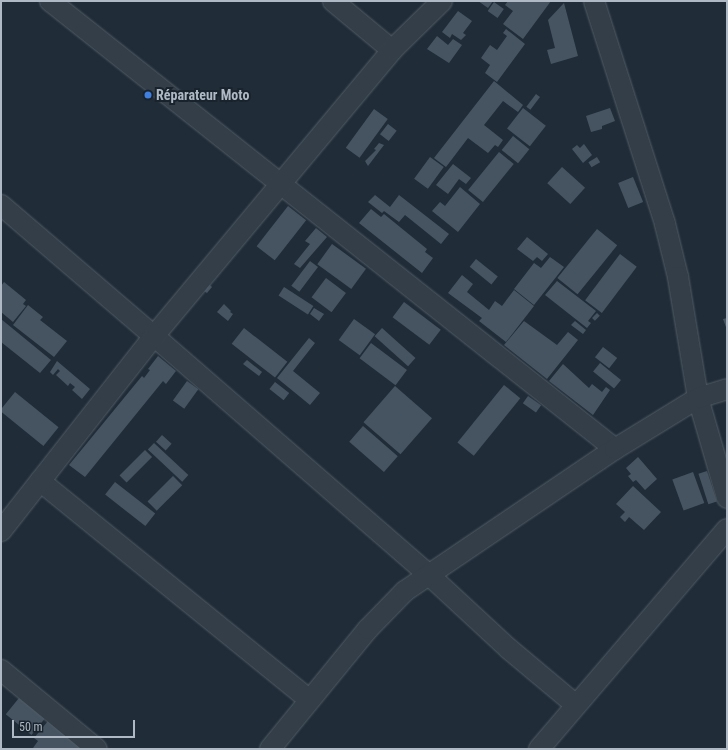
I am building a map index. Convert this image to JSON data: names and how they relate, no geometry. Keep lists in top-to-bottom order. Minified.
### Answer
{"places":["Réparateur Moto"],"scale_bar":"50 m"}
